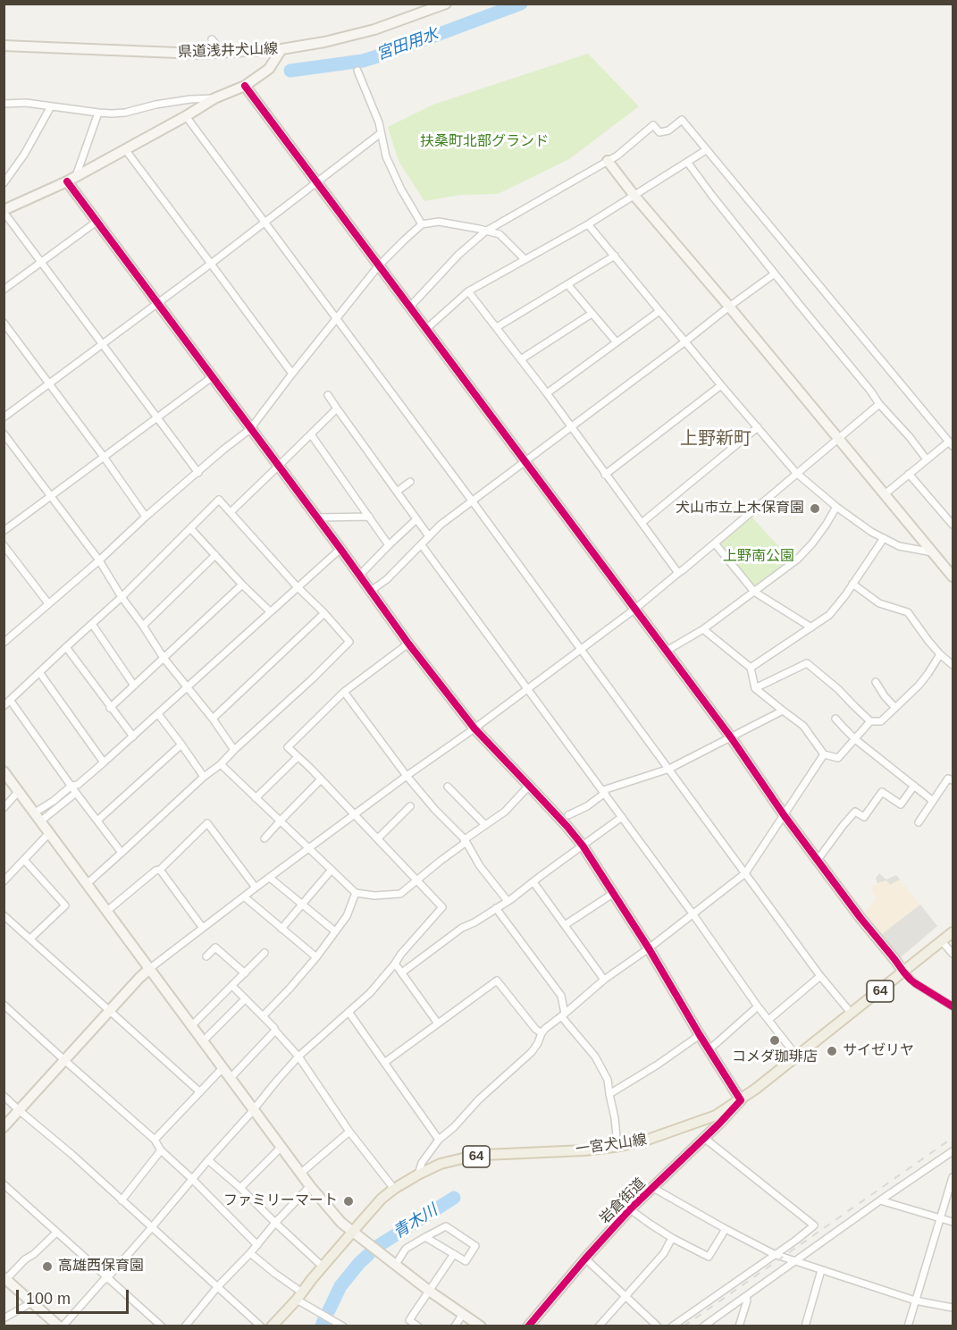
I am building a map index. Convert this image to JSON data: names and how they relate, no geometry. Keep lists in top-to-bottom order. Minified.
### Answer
{"streets":{"main road":["64","一宮犬山線"],"street":["県道浅井犬山線","岩倉街道"]},"crossings":[["一宮犬山線","岩倉街道"]],"districts":["上野新町"],"water":["宮田用水","青木川"],"parks":["扶桑町北部グランド","上野南公園"],"places":["犬山市立上木保育園","コメダ珈琲店","サイゼリヤ","ファミリーマート","高雄西保育園"],"scale_bar":"100 m"}
